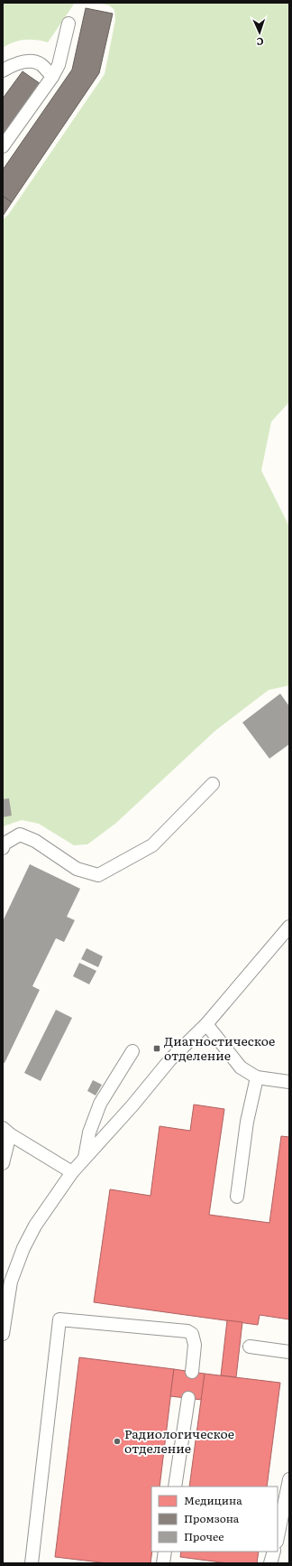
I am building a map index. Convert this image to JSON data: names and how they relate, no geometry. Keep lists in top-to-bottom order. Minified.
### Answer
{"places":{"transit":["Диагностическое отделение"],"other":["Радиологическое отделение"]},"legend":["Медицина","Промзона","Прочее"],"north":"bottom"}
